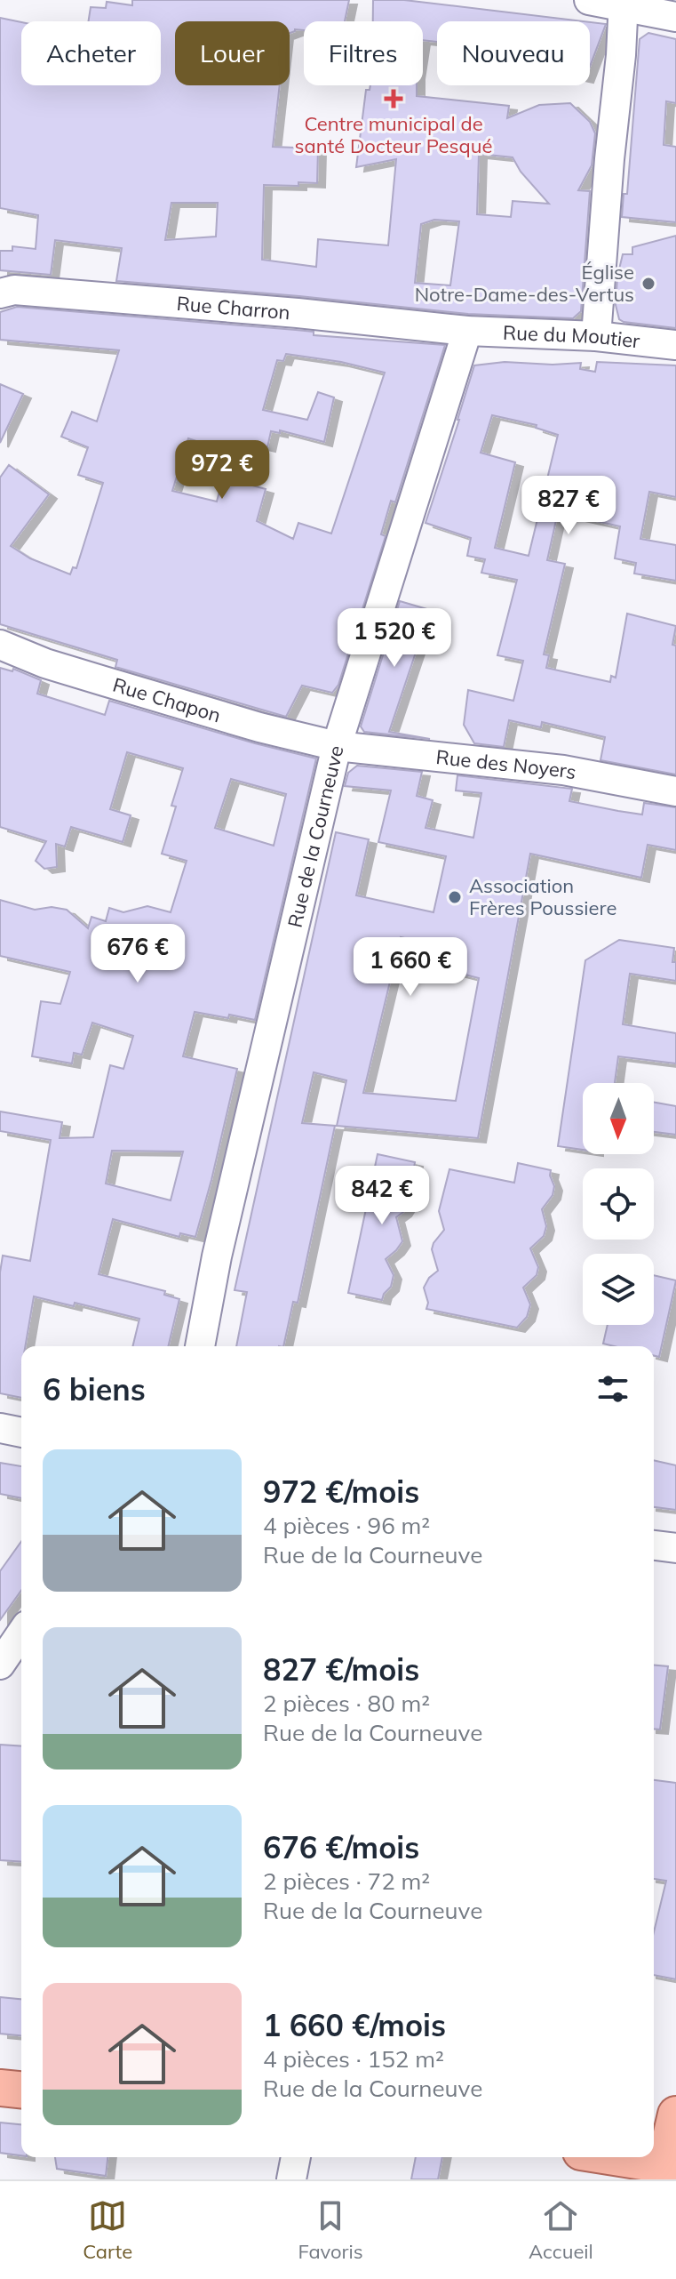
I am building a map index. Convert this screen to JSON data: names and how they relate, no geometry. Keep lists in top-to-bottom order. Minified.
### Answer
{"streets":{"street":["Rue Charron","Rue du Moutier","Rue Chapon","Rue des Noyers","Rue de la Courneuve"]},"crossings":[["Rue Charron","Rue du Moutier"],["Rue Charron","Rue de la Courneuve"],["Rue du Moutier","Rue de la Courneuve"],["Rue Chapon","Rue des Noyers"],["Rue Chapon","Rue de la Courneuve"],["Rue des Noyers","Rue de la Courneuve"]],"places":{"health":["Centre municipal de santé Docteur Pesqué"],"other":["Église Notre-Dame-des-Vertus","Association Frères Poussiere"]},"north":"bottom","page":{"chip":["Acheter","Louer","Filtres","Nouveau"],"price":["972 €","827 €","1 520 €","676 €","1 660 €","842 €"],"heading":"6 biens","list":[{"name":"972 €/mois","note":"4 pièces · 96 m² · Rue de la Courneuve"},{"name":"827 €/mois","note":"2 pièces · 80 m² · Rue de la Courneuve"},{"name":"676 €/mois","note":"2 pièces · 72 m² · Rue de la Courneuve"},{"name":"1 660 €/mois","note":"4 pièces · 152 m² · Rue de la Courneuve"}],"tabs":["Carte","Favoris","Accueil"]}}
